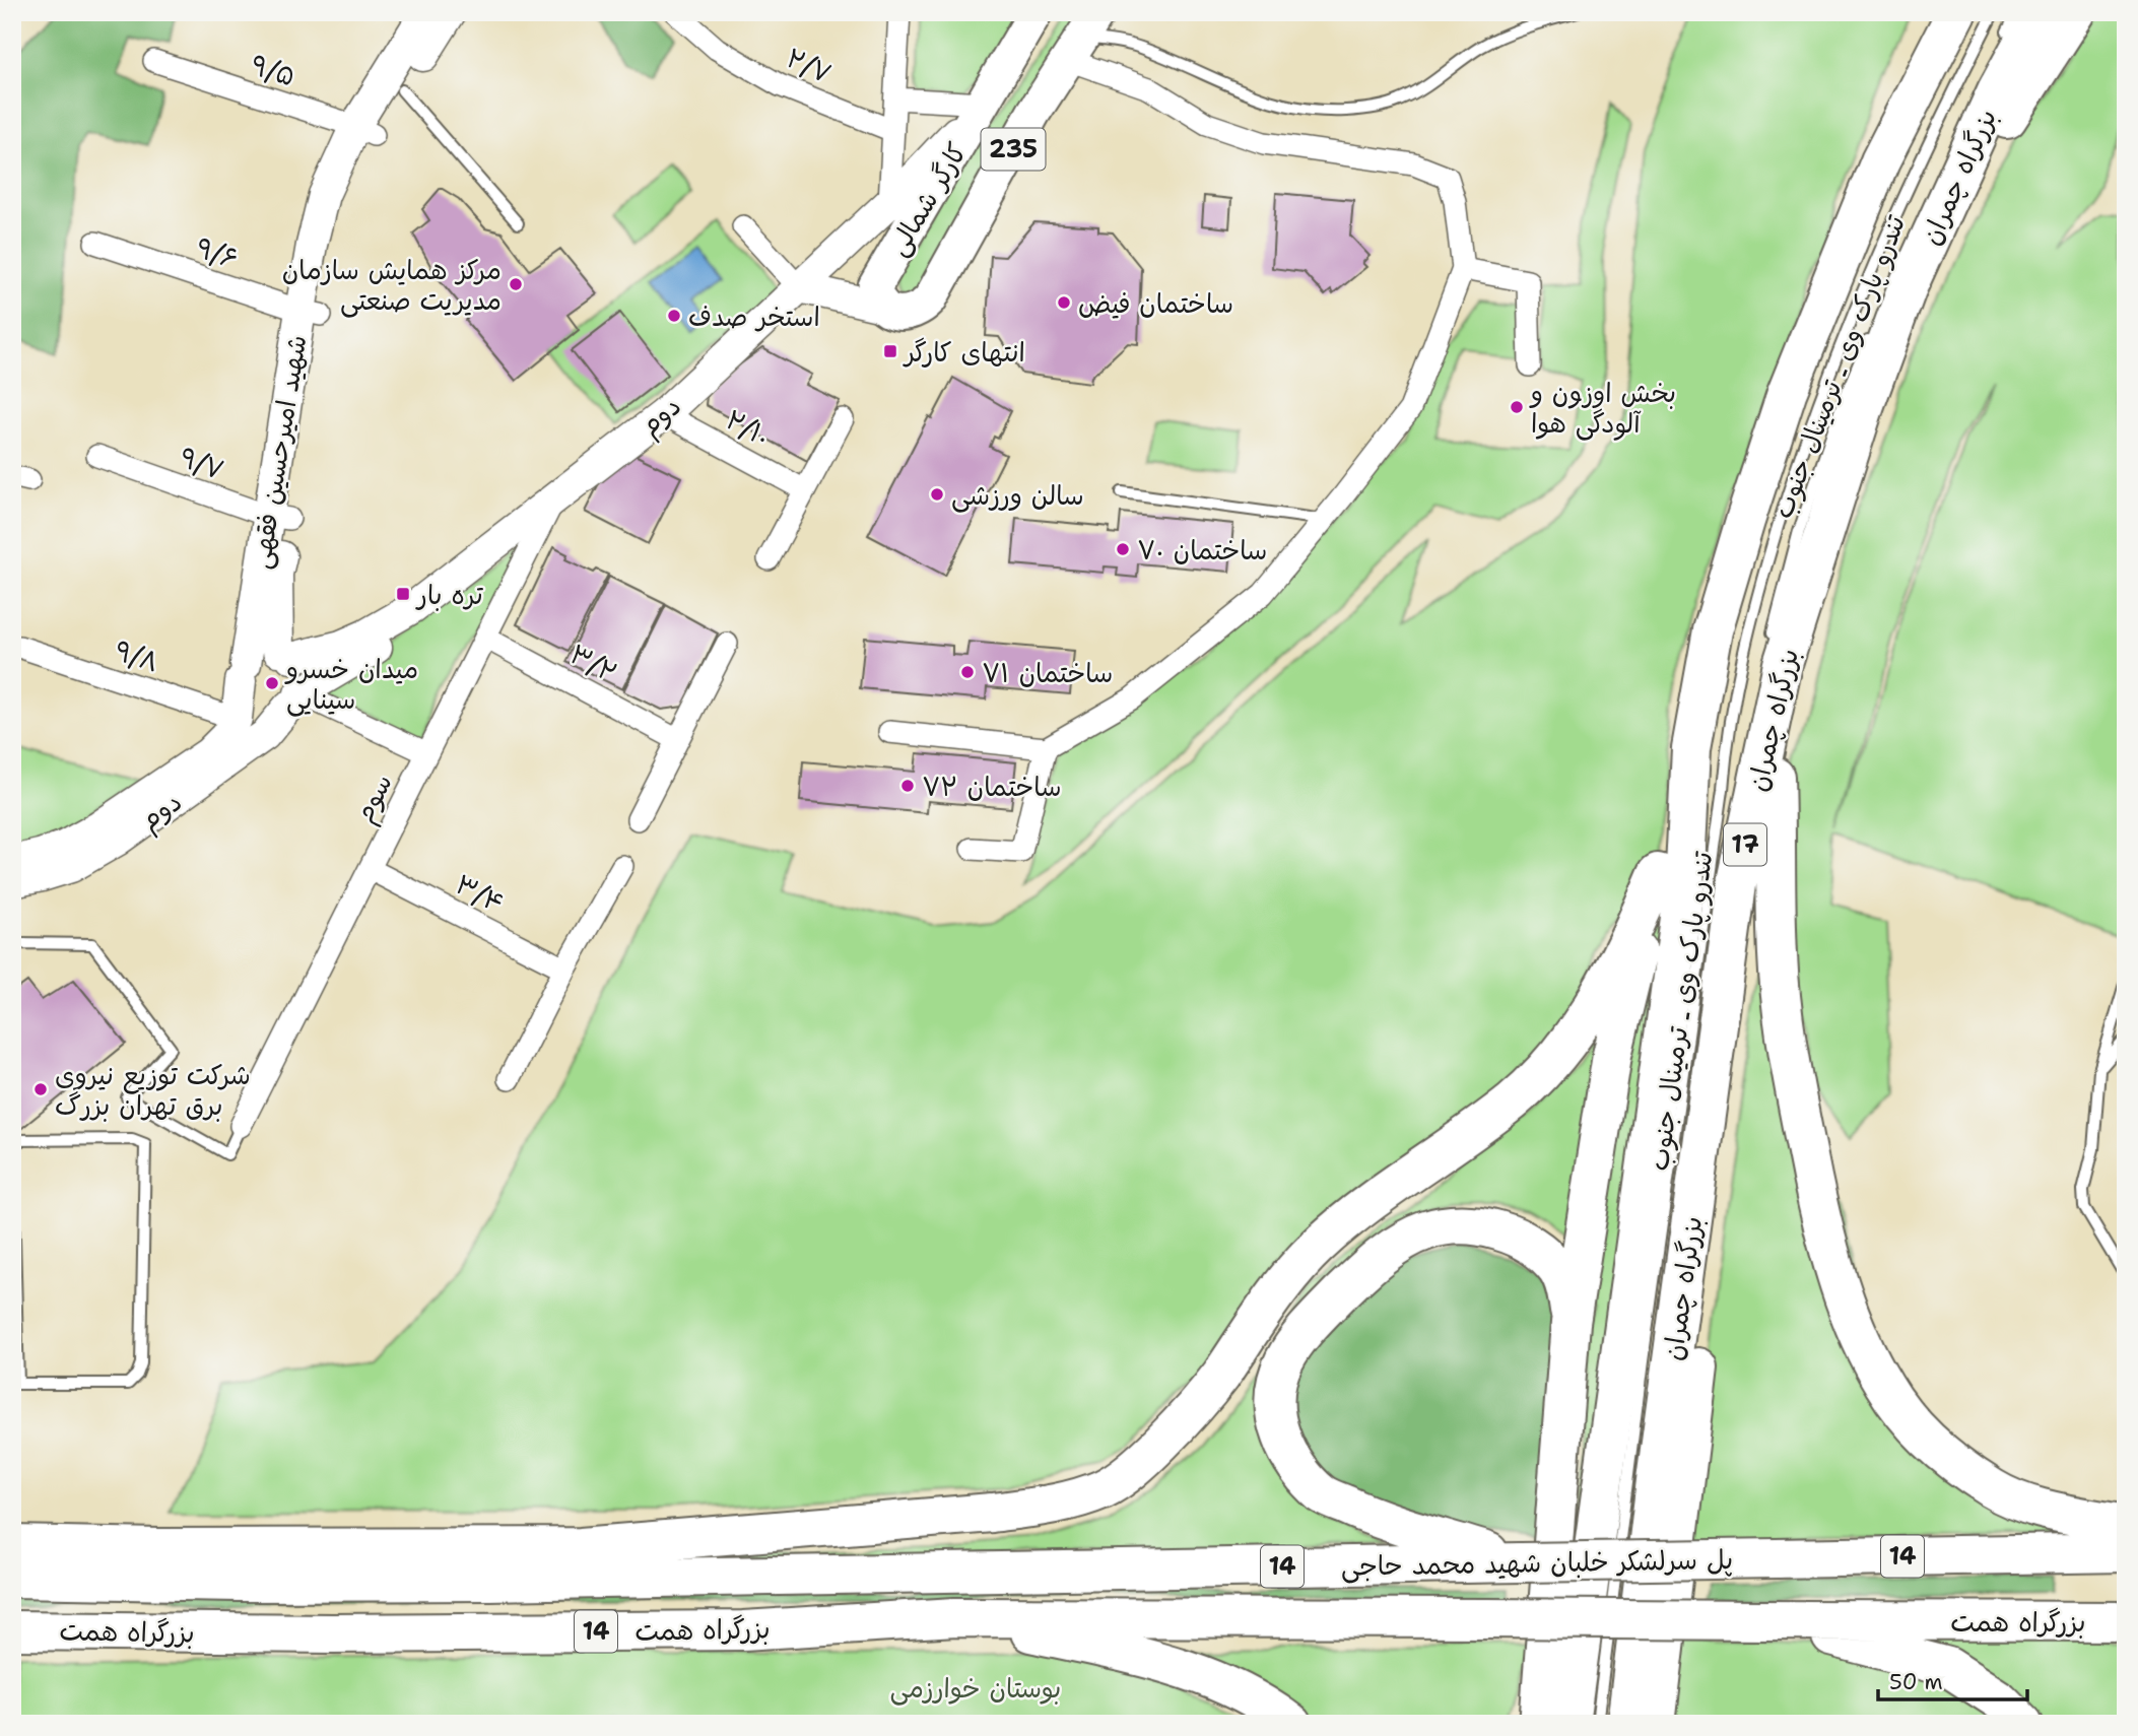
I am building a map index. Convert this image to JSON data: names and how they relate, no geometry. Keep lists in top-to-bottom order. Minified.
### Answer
{"streets":{"highway":["بزرگراه چمران","17","14","پل سرلشکر خلبان شهید محمد حاجی","بزرگراه همت"],"main road":["235","کارگر شمالی","دوم","شهید امیرحسین فقهی"],"street":["۲/۷","۹/۵","۹/۶","۲/۱۰","۹/۷","۹/۸","۳/۲","سوم","۳/۴"],"lane":["تندرو پارک وی ـ ترمینال جنوب"]},"crossings":[["۹/۵","شهید امیرحسین فقهی"],["کارگر شمالی","دوم"],["۹/۶","شهید امیرحسین فقهی"],["دوم","۲/۱۰"],["دوم","شهید امیرحسین فقهی"],["دوم","۹/۸"],["دوم","سوم"],["شهید امیرحسین فقهی","۹/۷"],["۳/۲","سوم"],["سوم","۳/۴"],["پل سرلشکر خلبان شهید محمد حاجی","بزرگراه همت"]],"parks":["بوستان خوارزمی"],"places":{"other":["مرکز همایش سازمان مدیریت صنعتی","ساختمان فیض","استخر صدف","بخش اوزون و آلودگی هوا","سالن ورزشی","ساختمان ۷۰","ساختمان ۷۱","میدان خسرو سینایی","ساختمان ۷۲","شرکت توزیع نیروی برق تهران بزرگ"],"transit":["انتهای کارگر","تره بار"]},"scale_bar":"50 m"}
